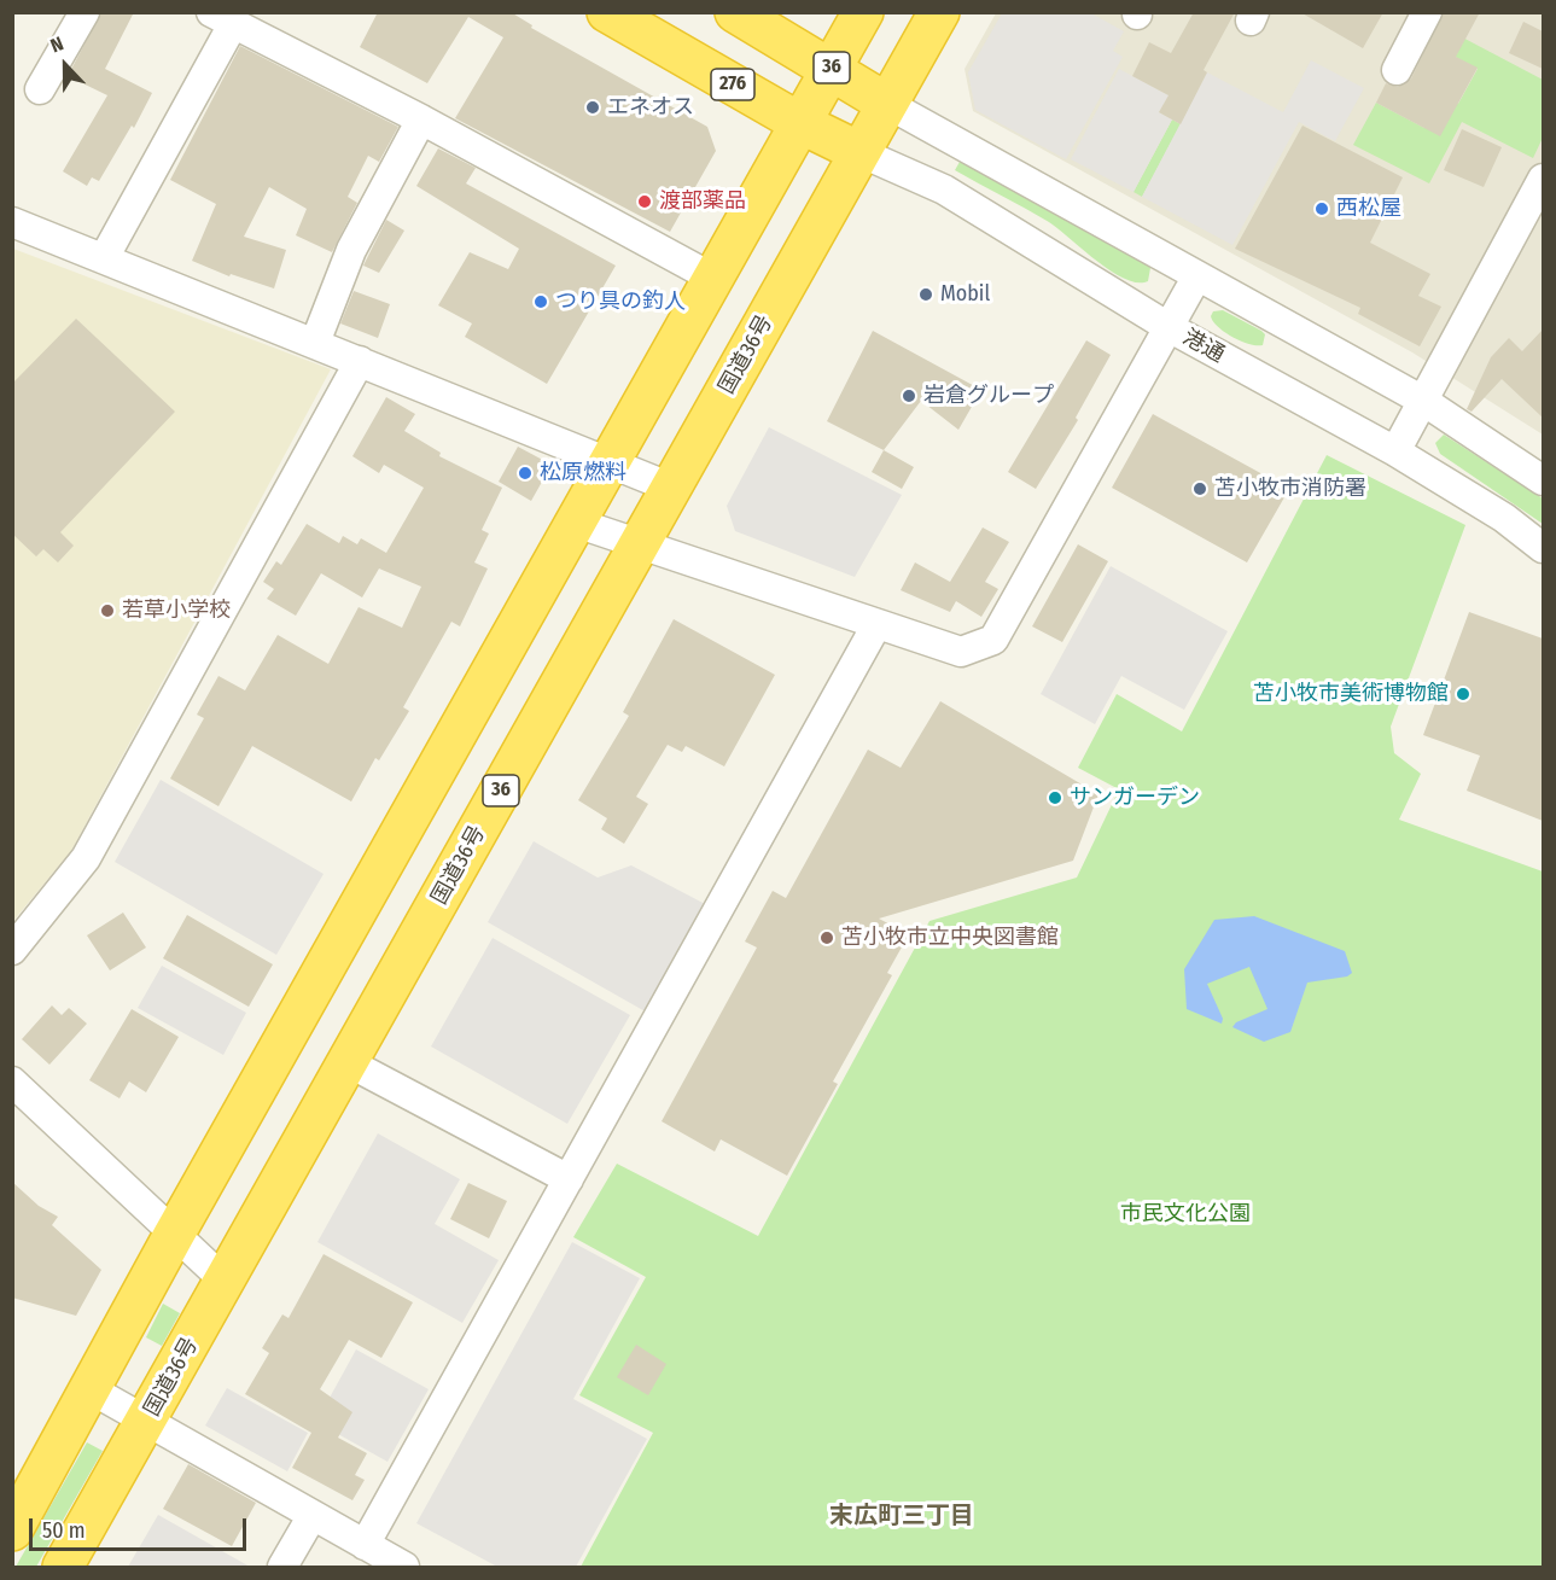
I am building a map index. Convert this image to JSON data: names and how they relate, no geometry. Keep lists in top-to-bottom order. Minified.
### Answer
{"streets":{"highway":["36","276","国道36号"],"street":["港通"]},"crossings":[["36","276"],["276","港通"],["276","国道36号"],["港通","国道36号"]],"districts":["末広町三丁目"],"parks":["市民文化公園"],"places":["エネオス","渡部薬品","西松屋","Mobil","つり具の釣人","岩倉グループ","松原燃料","苫小牧市消防署","若草小学校","苫小牧市美術博物館","サンガーデン","苫小牧市立中央図書館"],"scale_bar":"50 m","north":"top"}
